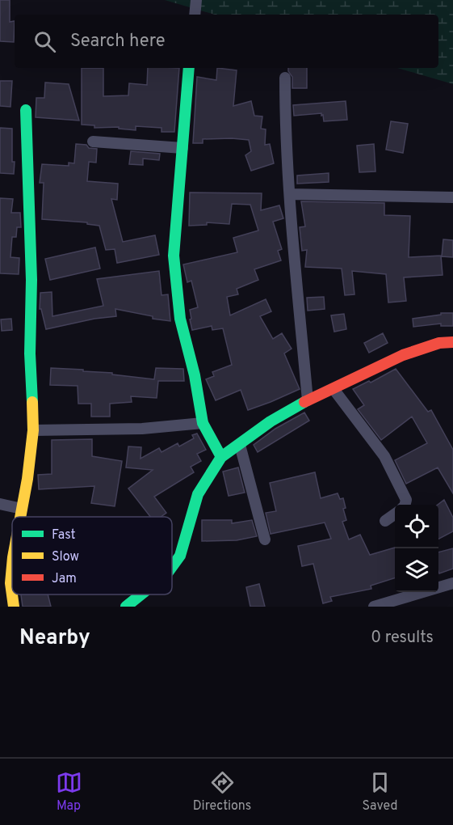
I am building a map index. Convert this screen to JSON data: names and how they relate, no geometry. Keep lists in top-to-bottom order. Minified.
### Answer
{"legend":["Fast","Slow","Jam"],"page":{"search":"Search here","heading":["Nearby","0 results"],"nav":["Map","Directions","Saved"]}}
